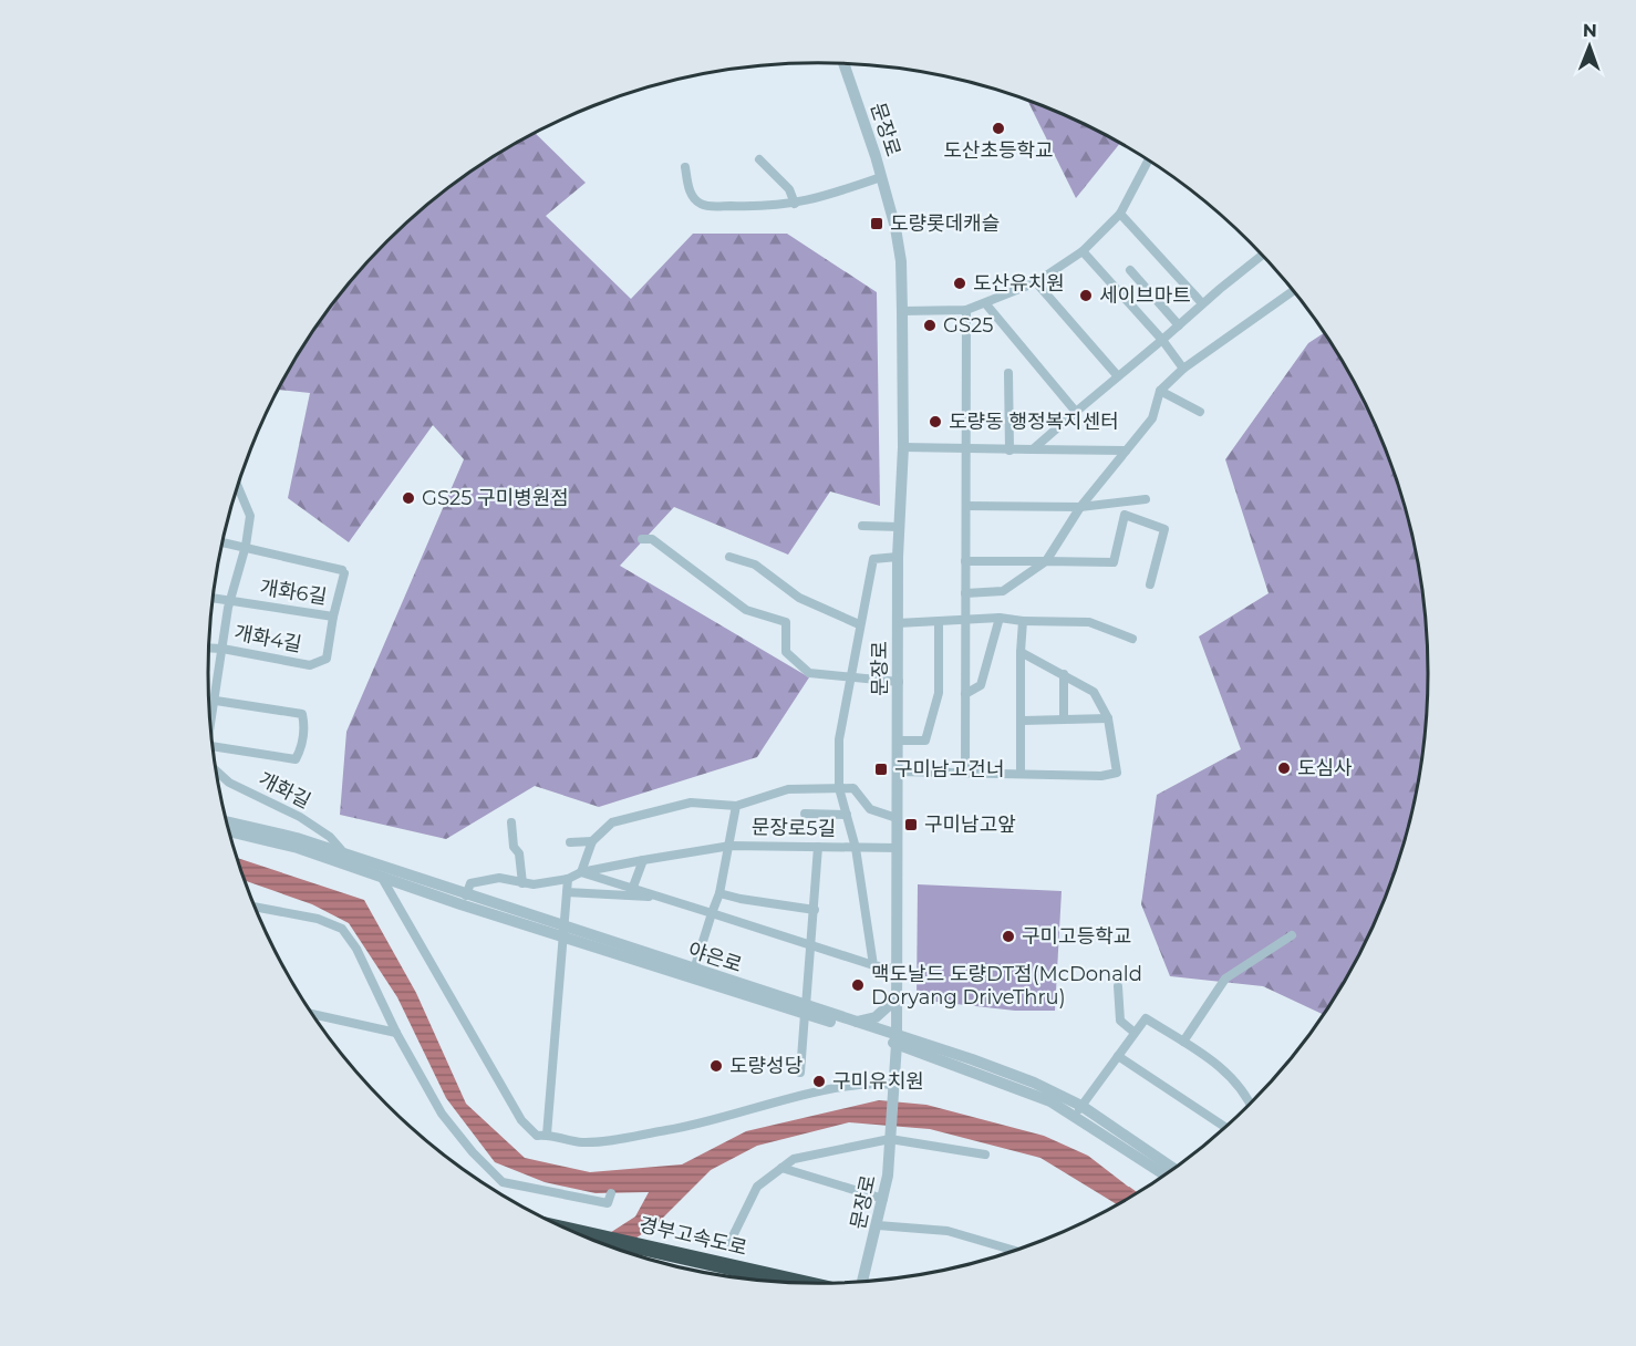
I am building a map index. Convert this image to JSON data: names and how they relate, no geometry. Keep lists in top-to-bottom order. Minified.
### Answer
{"streets":{"highway":["경부고속도로"],"street":["문장로","개화6길","개화4길","개화길","문장로5길","야은로"]},"crossings":[["문장로","문장로5길"],["문장로","야은로"],["개화6길","개화4길"],["개화길","야은로"]],"places":{"other":["도산초등학교","도산유치원","세이브마트","GS25","도량동 행정복지센터","GS25 구미병원점","도심사","구미고등학교","맥도날드 도량DT점(McDonald Doryang DriveThru)","도량성당","구미유치원"],"transit":["도량롯데캐슬","구미남고건너","구미남고앞"]},"north":"top"}
